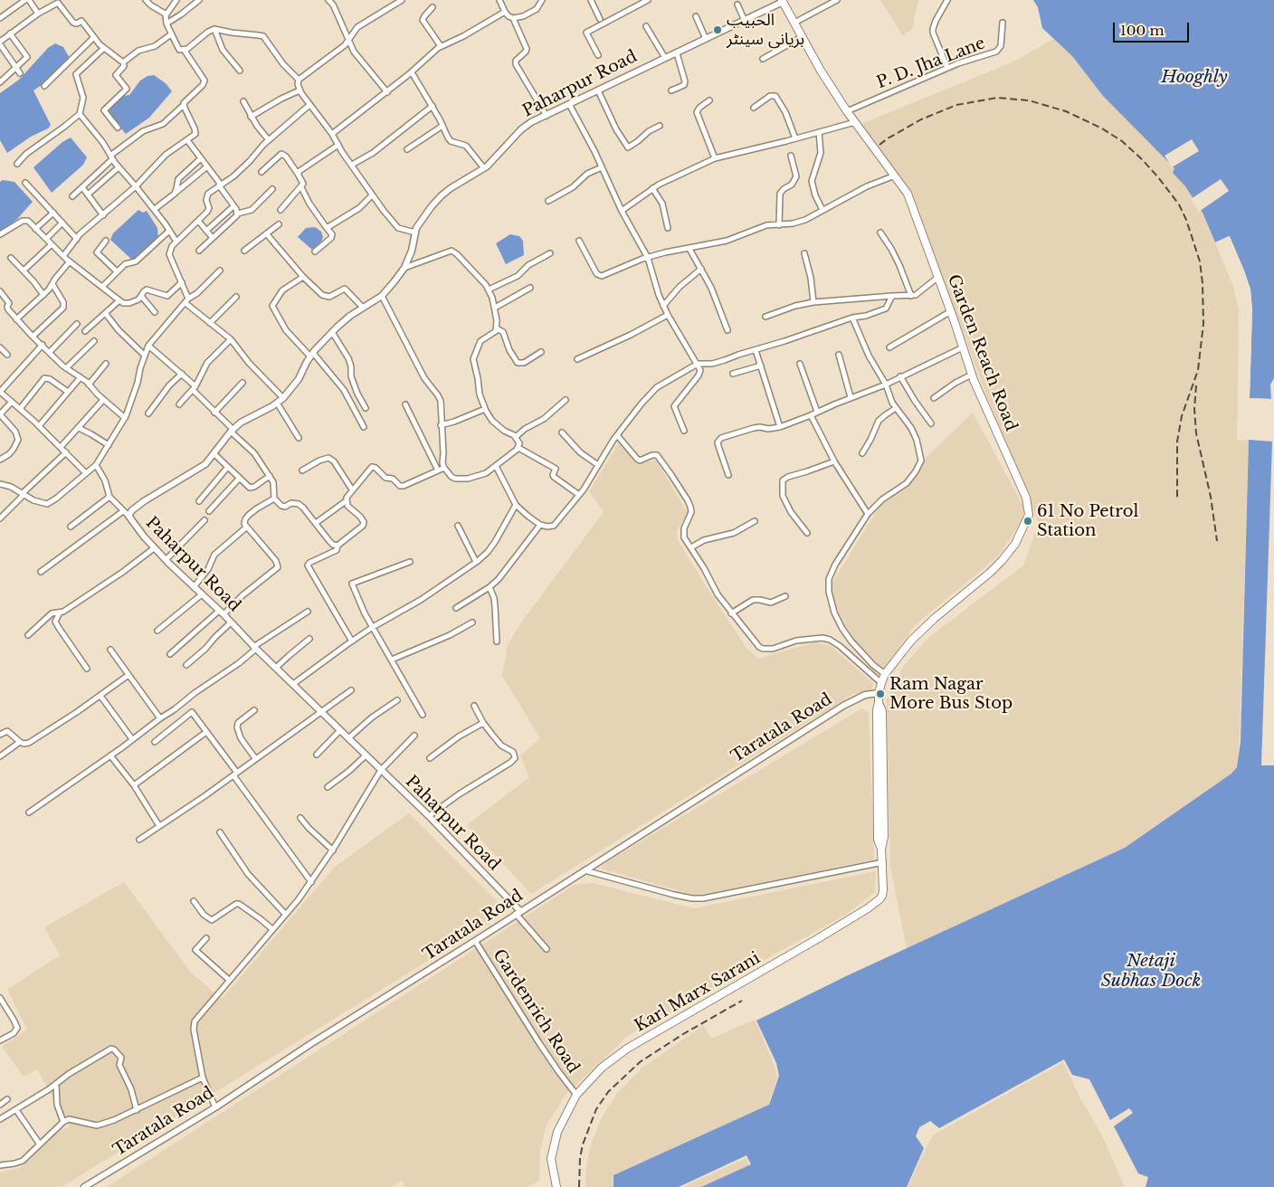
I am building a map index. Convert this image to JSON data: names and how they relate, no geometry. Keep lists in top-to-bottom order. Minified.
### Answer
{"streets":{"main road":["Garden Reach Road","Karl Marx Sarani"],"street":["P. D. Jha Lane","Paharpur Road","Taratala Road","Gardenrich Road"]},"crossings":[["P. D. Jha Lane","Garden Reach Road"],["Paharpur Road","Garden Reach Road"],["Paharpur Road","Taratala Road"],["Garden Reach Road","Taratala Road"],["Garden Reach Road","Karl Marx Sarani"],["Taratala Road","Karl Marx Sarani"],["Taratala Road","Gardenrich Road"],["Karl Marx Sarani","Gardenrich Road"]],"water":["Hooghly","Netaji Subhas Dock"],"places":["الحبیب بریانی سینٹر","61 No Petrol Station","Ram Nagar More Bus Stop"],"scale_bar":"100 m"}
